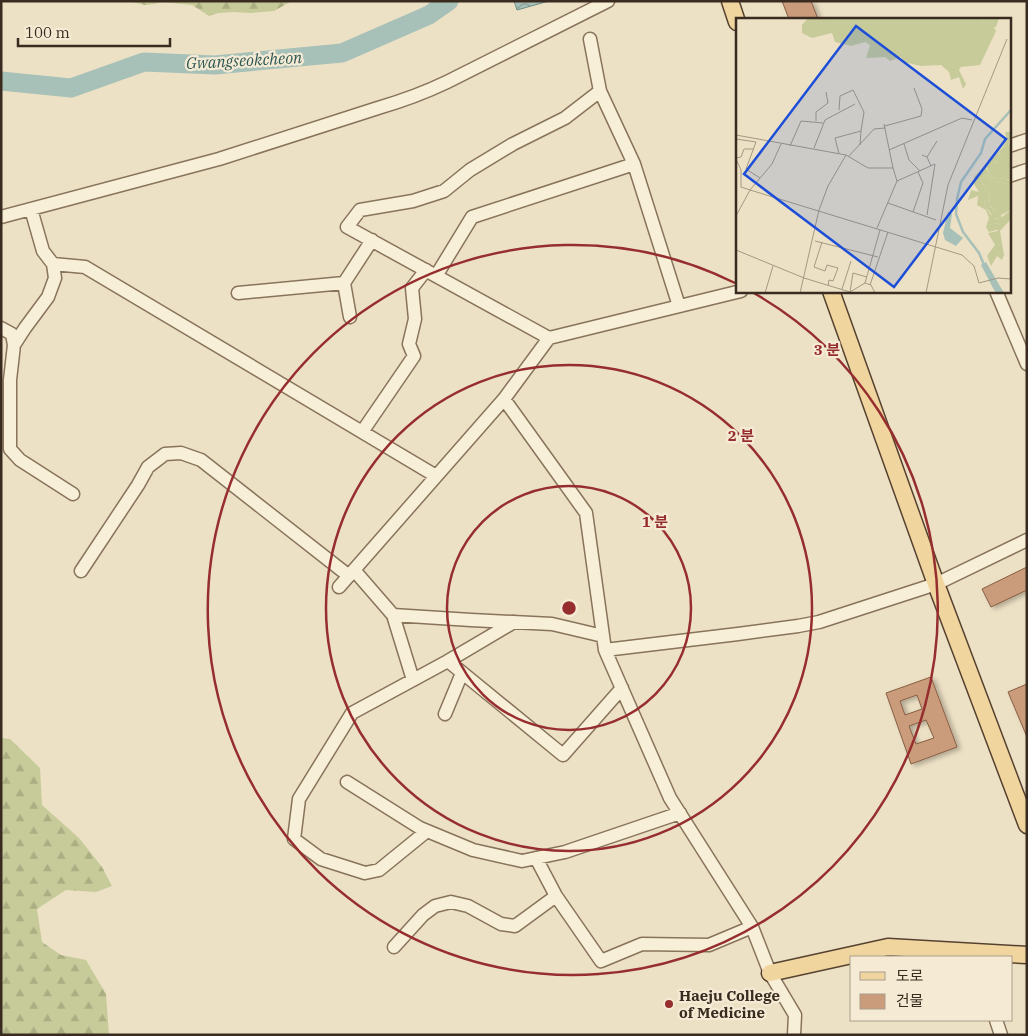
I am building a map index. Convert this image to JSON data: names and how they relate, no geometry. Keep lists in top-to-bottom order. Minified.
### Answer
{"water":["Gwangseokcheon"],"places":["Haeju College of Medicine"],"legend":["도로","건물"],"scale_bar":"100 m","rings":["3 분","2 분","1 분"]}
